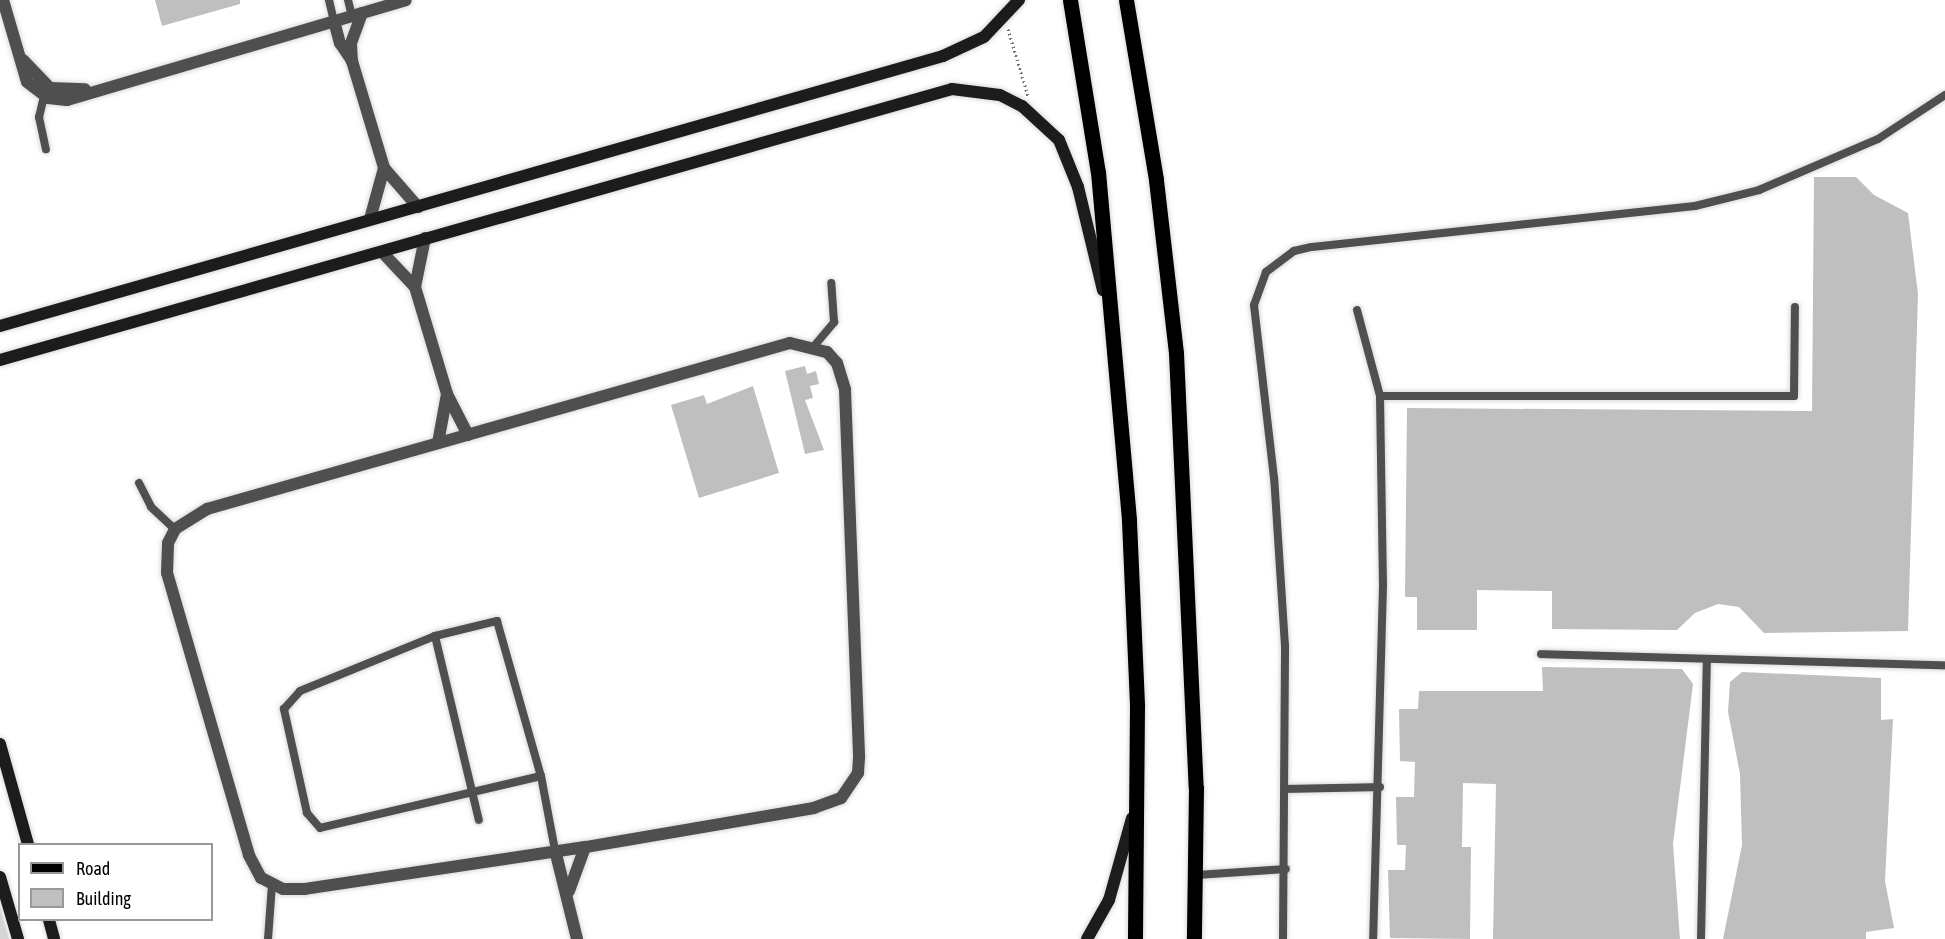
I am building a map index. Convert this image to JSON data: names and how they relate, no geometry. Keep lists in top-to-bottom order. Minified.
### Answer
{"legend":["Road","Building"]}
